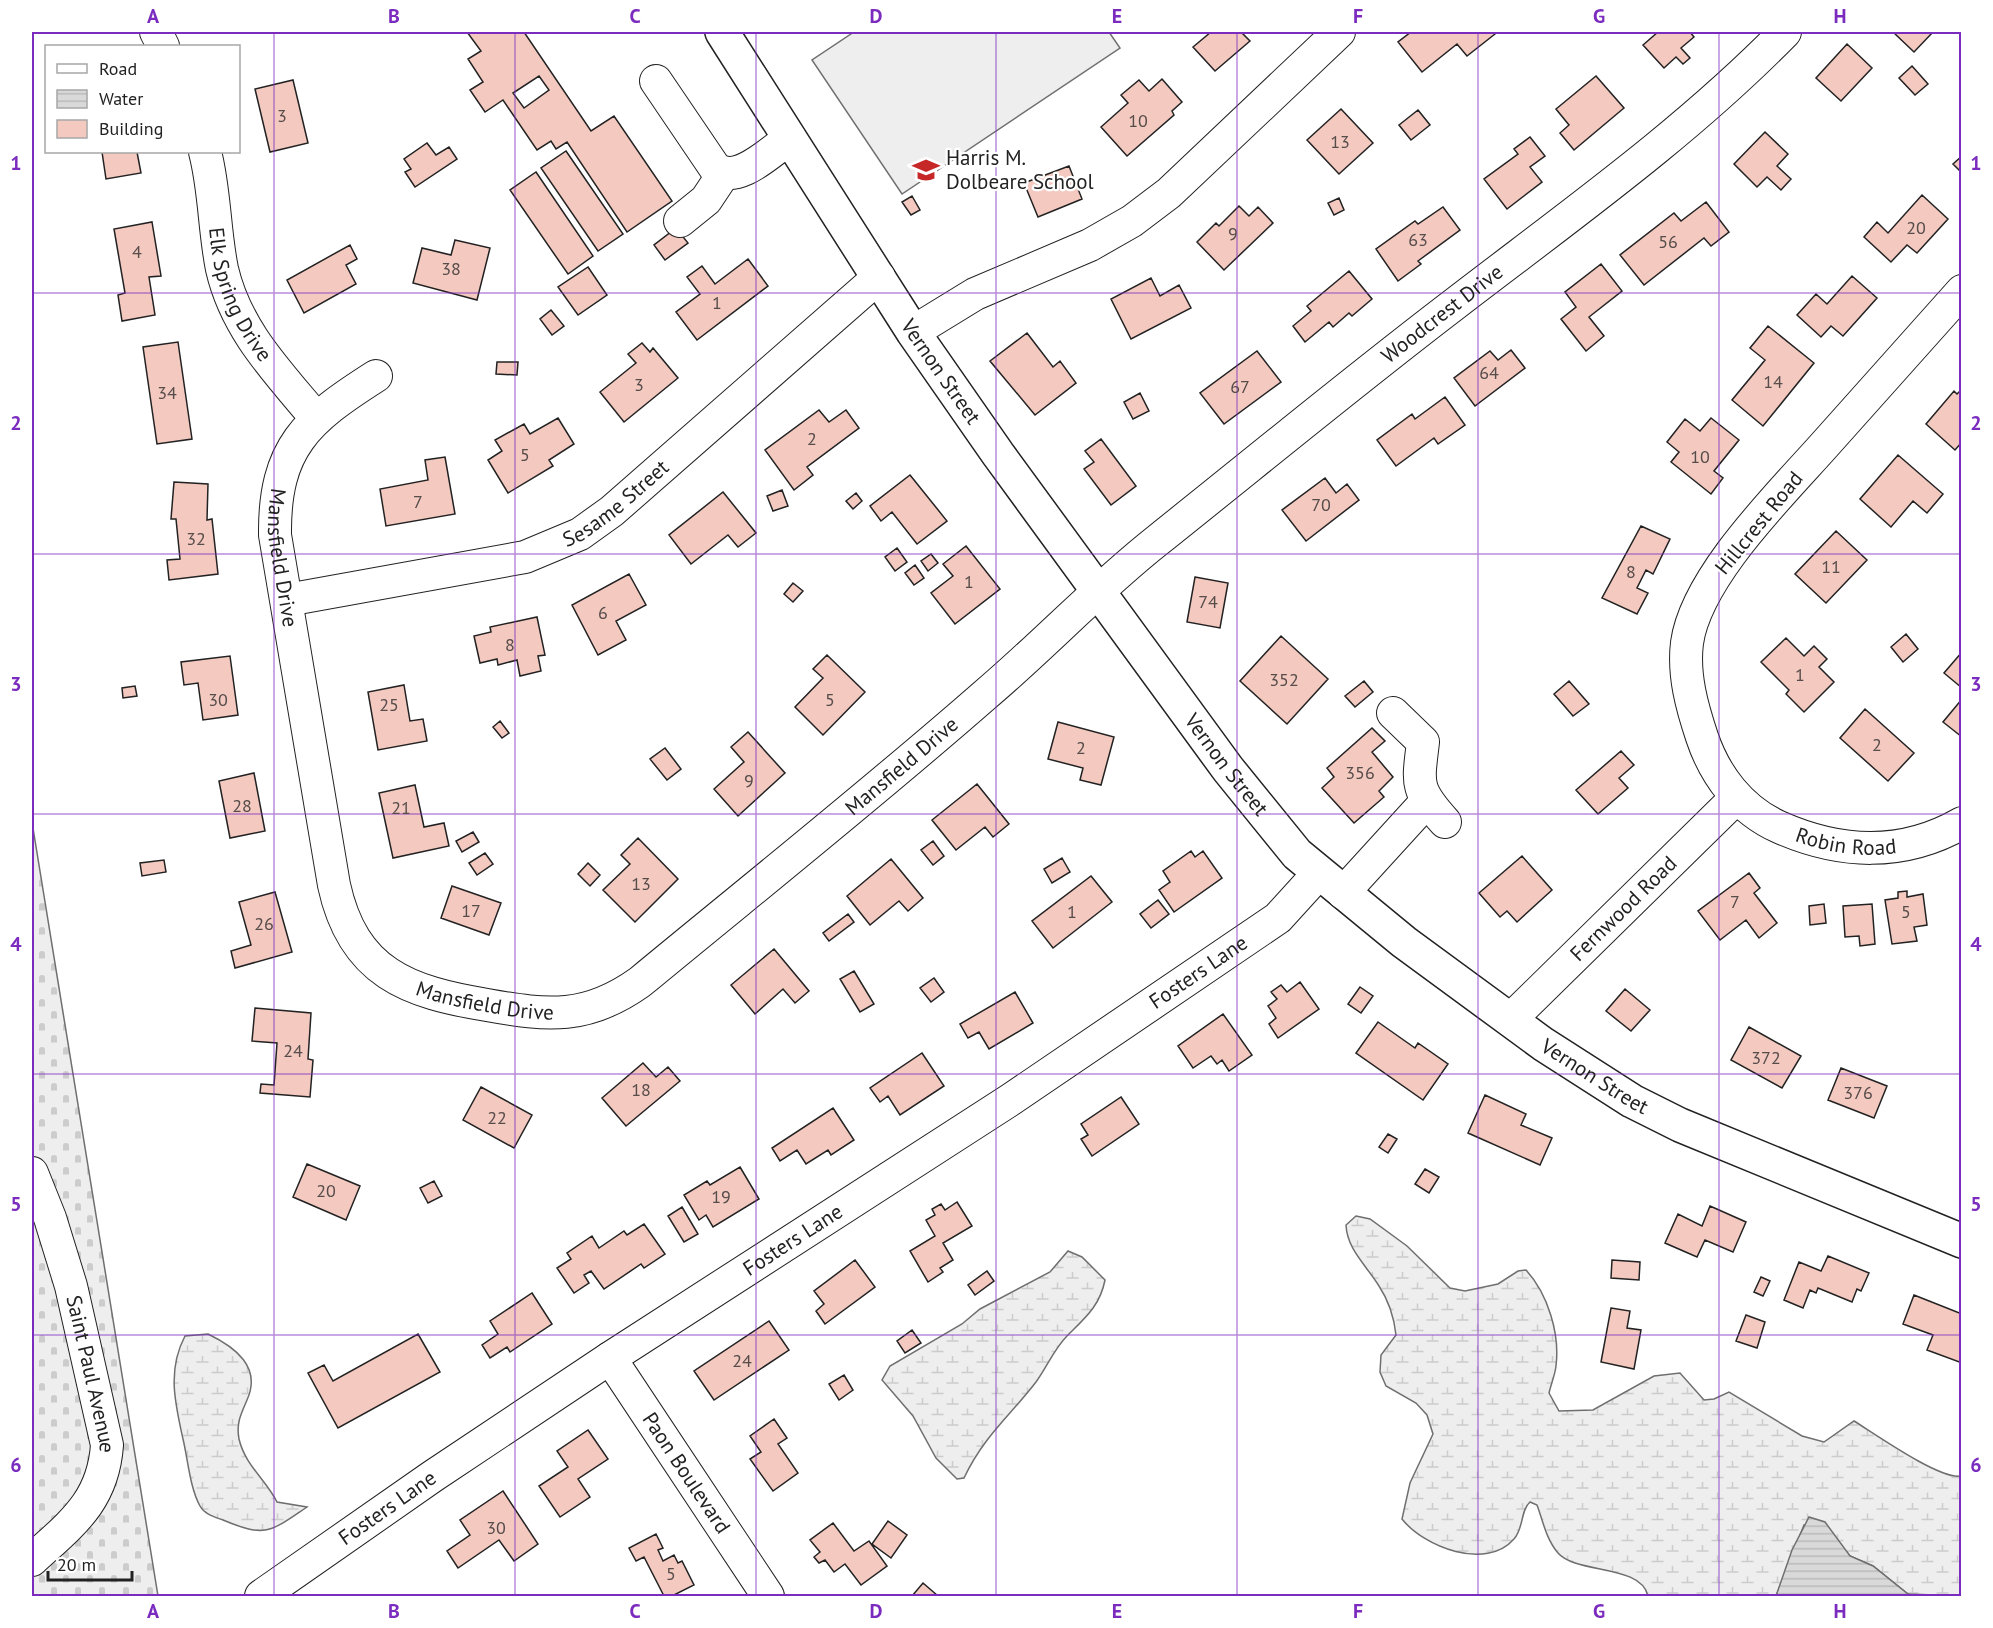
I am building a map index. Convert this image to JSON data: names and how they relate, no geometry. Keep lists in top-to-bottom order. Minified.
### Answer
{"streets":{"main road":["Vernon Street"],"street":["Elk Spring Drive","Woodcrest Drive","Sesame Street","Hillcrest Road","Mansfield Drive","Robin Road","Fernwood Road","Fosters Lane","Saint Paul Avenue","Paon Boulevard"]},"crossings":[["Elk Spring Drive","Mansfield Drive"],["Woodcrest Drive","Vernon Street"],["Woodcrest Drive","Mansfield Drive"],["Vernon Street","Sesame Street"],["Vernon Street","Mansfield Drive"],["Vernon Street","Fernwood Road"],["Vernon Street","Fosters Lane"],["Sesame Street","Mansfield Drive"],["Hillcrest Road","Robin Road"],["Hillcrest Road","Fernwood Road"],["Robin Road","Fernwood Road"],["Fosters Lane","Paon Boulevard"]],"places":{"school or university":["Harris M. Dolbeare School"]},"house_numbers":["3","10","13","20","9","63","56","4","38","1","64","14","3","67","34","2","5","10","7","70","32","11","8","1","74","6","8","1","352","30","5","25","2","2","356","9","28","21","13","7","17","1","5","26","24","372","18","376","22","20","19","24","30","5"],"legend":["Road","Water","Building"],"scale_bar":"20 m","grid":{"columns":["A","B","C","D","E","F","G","H"],"rows":["1","2","3","4","5","6"]}}
